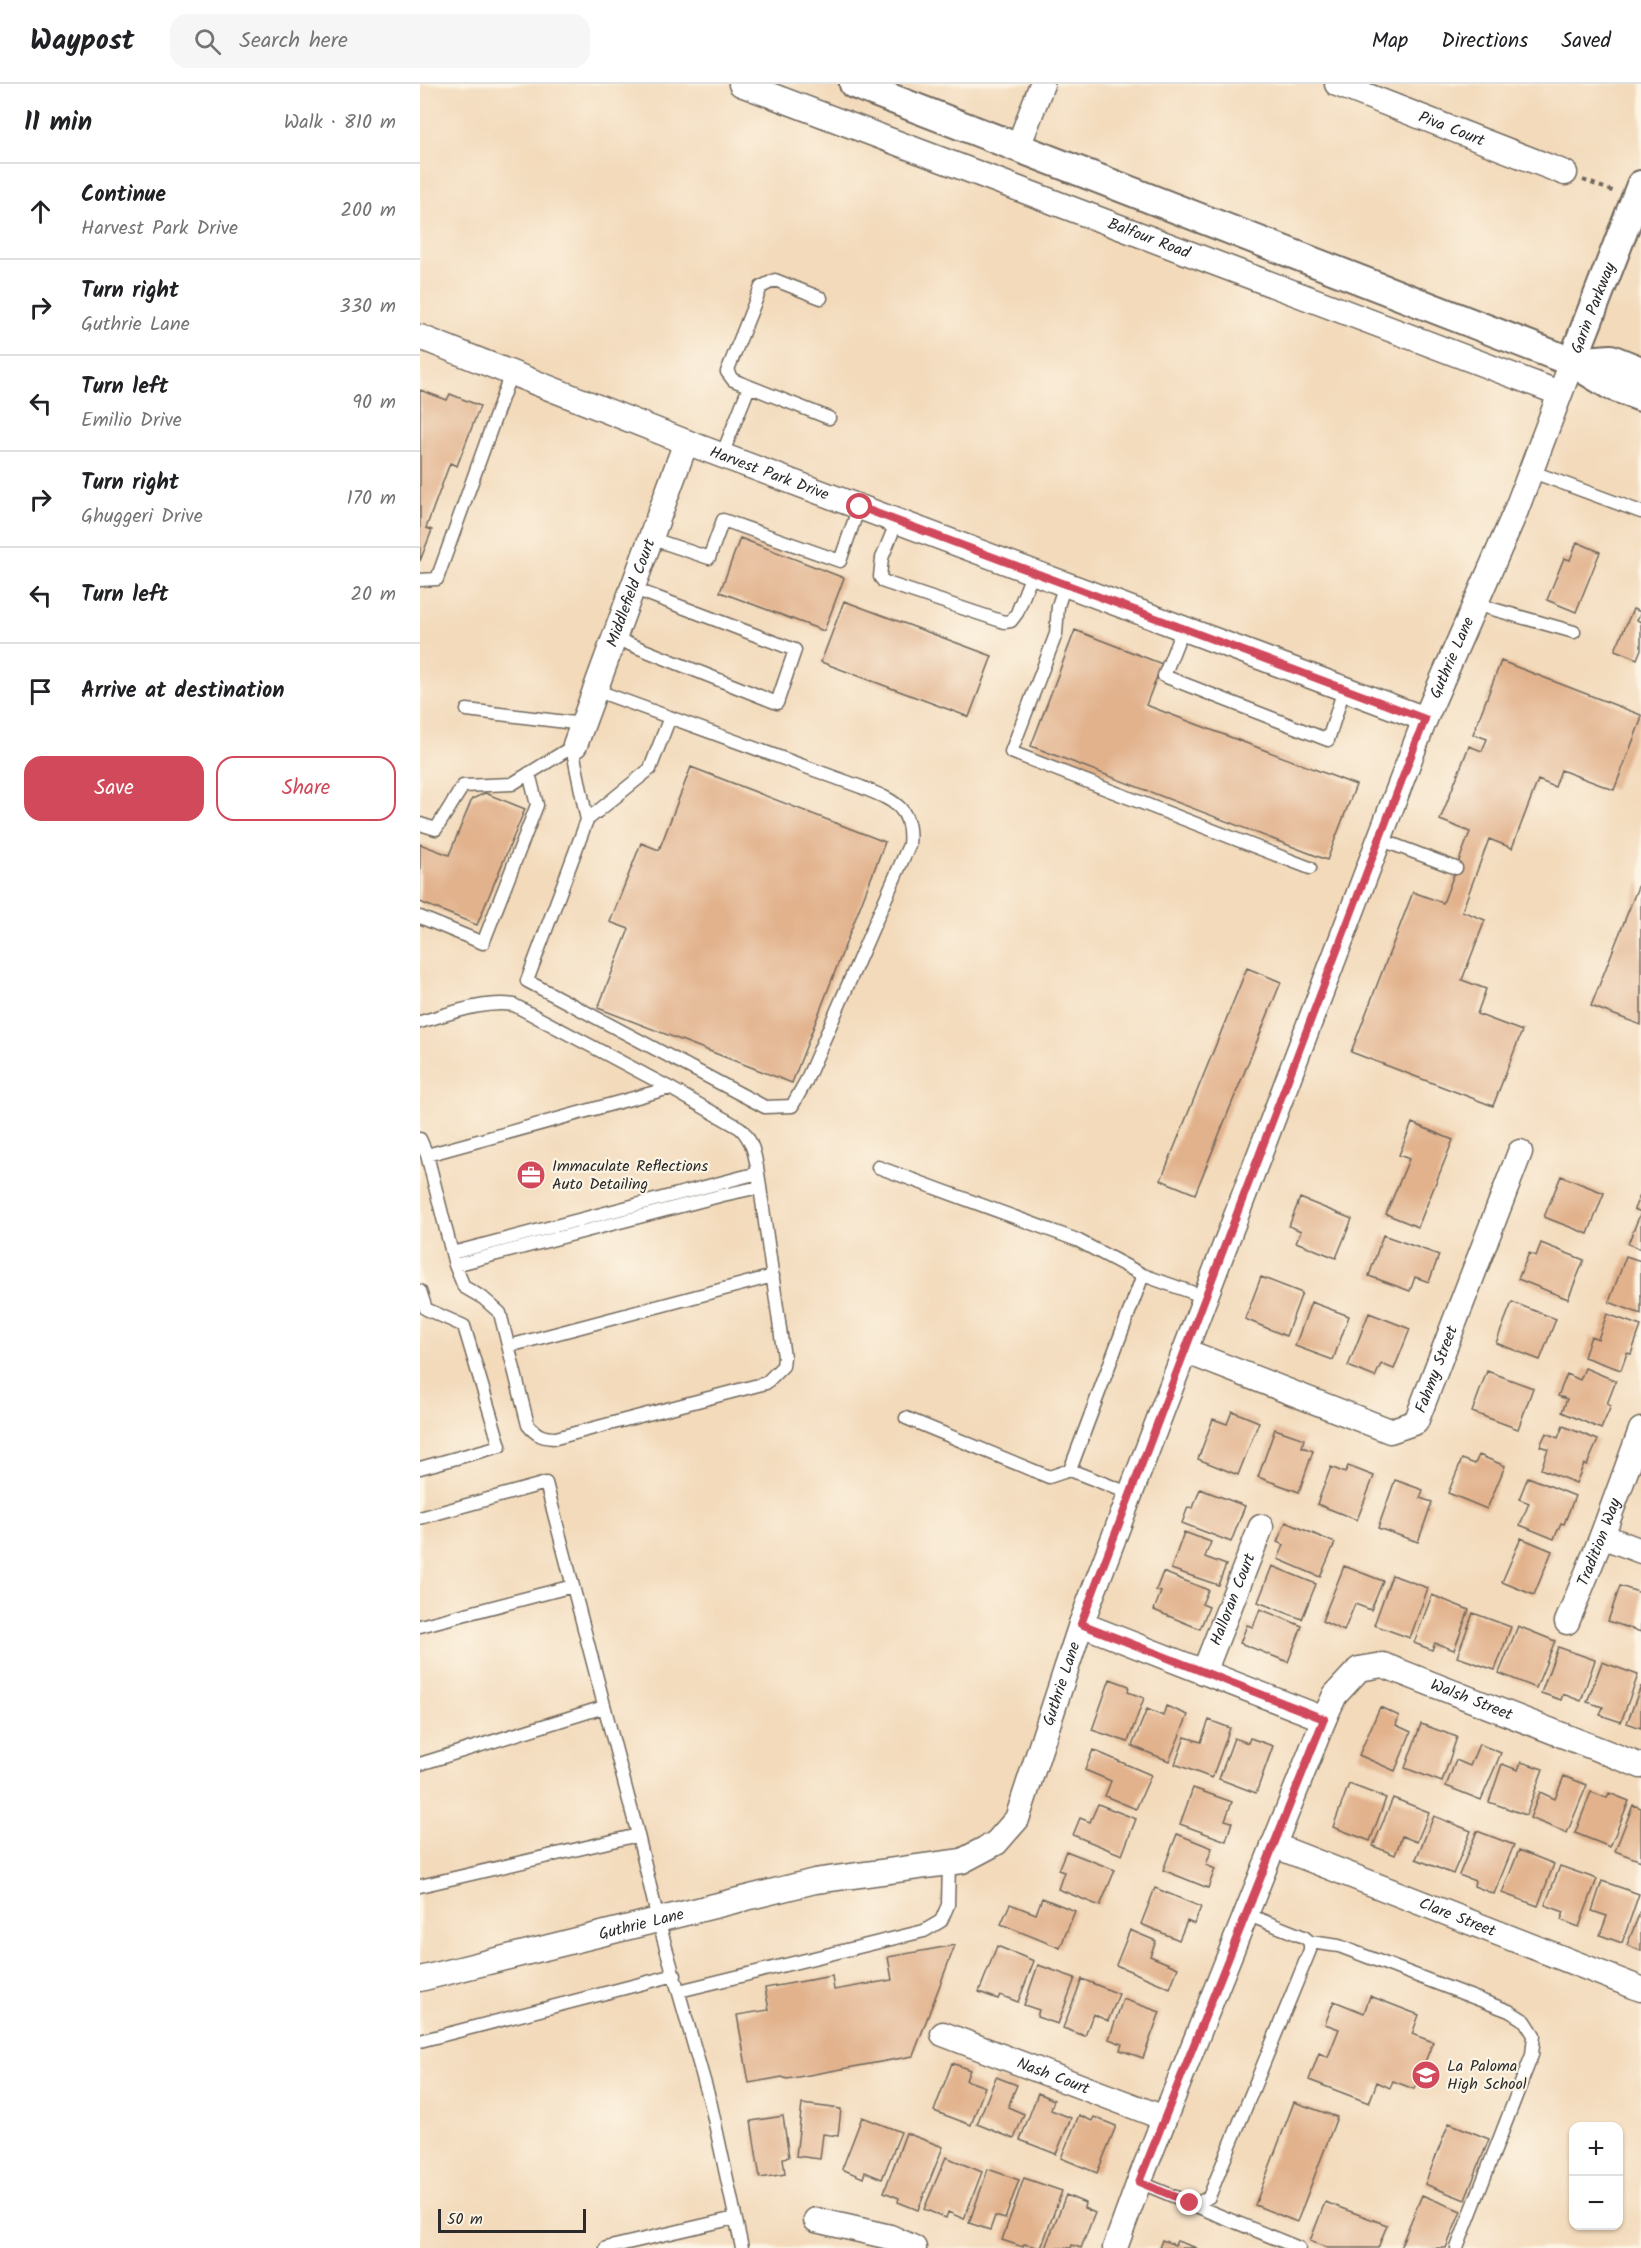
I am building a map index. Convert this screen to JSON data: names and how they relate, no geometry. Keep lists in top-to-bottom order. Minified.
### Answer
{"streets":{"street":["Piva Court","Balfour Road","Garin Parkway","Harvest Park Drive","Middlefield Court","Guthrie Lane","Fahmy Street","Tradition Way","Halloran Court","Walsh Street","Clare Street","Nash Court"]},"crossings":[["Balfour Road","Guthrie Lane"],["Garin Parkway","Guthrie Lane"],["Harvest Park Drive","Middlefield Court"],["Harvest Park Drive","Guthrie Lane"],["Guthrie Lane","Fahmy Street"],["Walsh Street","Clare Street"],["Walsh Street","Nash Court"]],"places":{"office":["Immaculate Reflections Auto Detailing"],"school or university":["La Paloma High School"]},"scale_bar":"50 m","page":{"header":"Waypost","search":"Search here","nav":["Map","Directions","Saved"],"heading":["11 min","Walk · 810 m"],"list":[["Continue","Harvest Park Drive","200 m"],["Turn right","Guthrie Lane","330 m"],["Turn left","Emilio Drive","90 m"],["Turn right","Ghuggeri Drive","170 m"],["Turn left","20 m"],"Arrive at destination"],"buttons":["Save","Share"],"map_buttons":["+","−"],"scale":"50 m"}}
